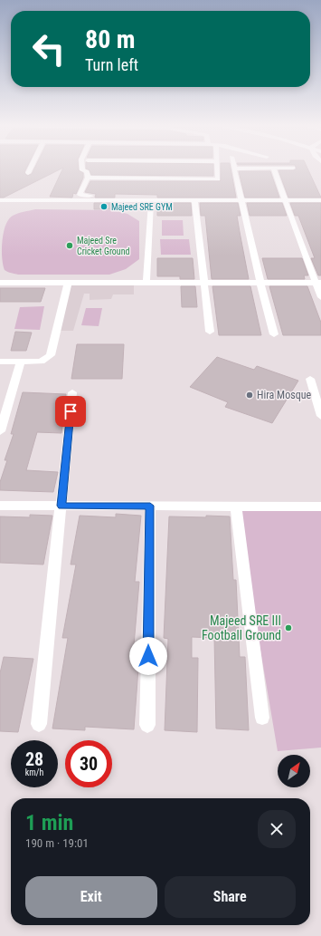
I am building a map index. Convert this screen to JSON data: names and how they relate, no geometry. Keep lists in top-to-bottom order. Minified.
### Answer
{"places":["Majeed SRE GYM","Majeed Sre Cricket Ground","Hira Mosque","Majeed SRE III Football Ground"],"north":"top right","page":{"turn":["80 m","Turn left"],"speed":"28 km/h","limit":"30","heading":["1 min","190 m · 19:01"],"buttons":["Exit","Share"]}}
